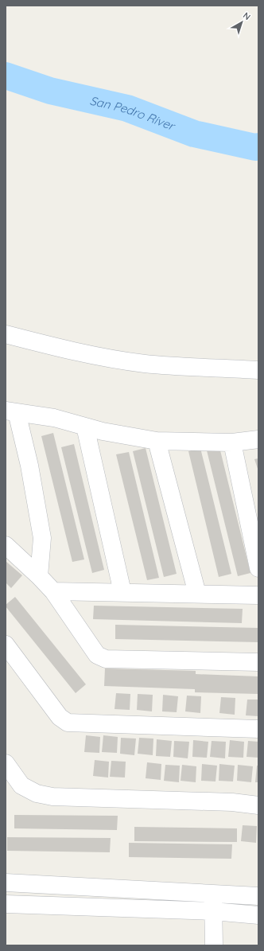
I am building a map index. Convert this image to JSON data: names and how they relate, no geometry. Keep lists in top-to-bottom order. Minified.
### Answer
{"water":["San Pedro River"],"north":"top right"}
